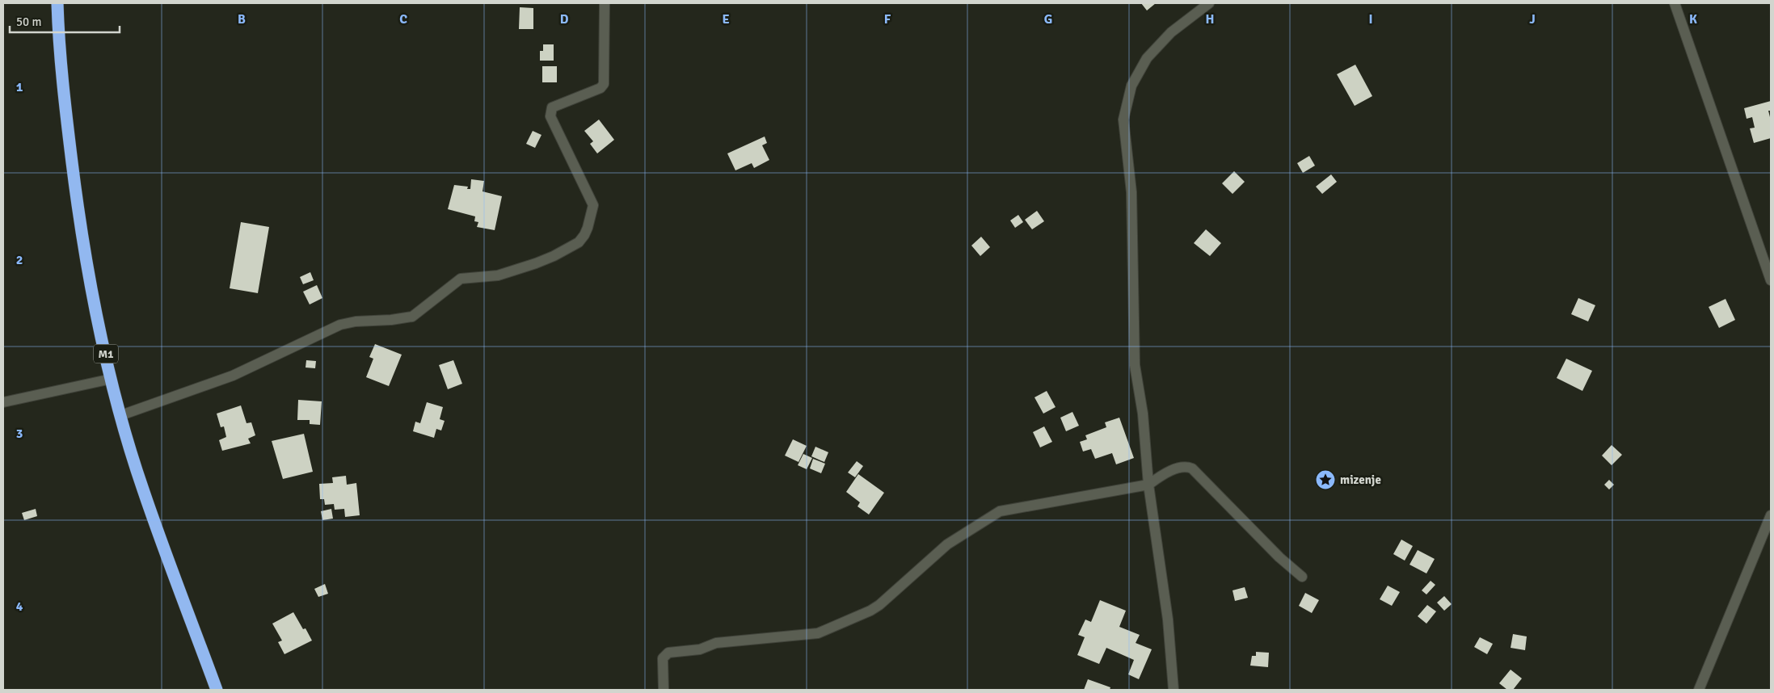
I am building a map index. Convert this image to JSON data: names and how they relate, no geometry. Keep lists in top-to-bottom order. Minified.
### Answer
{"streets":{"highway":["M1"]},"places":{"place":["mizenje"]},"scale_bar":"50 m","grid":{"columns":["B","C","D","E","F","G","H","I","J","K"],"rows":["1","2","3","4"]}}
